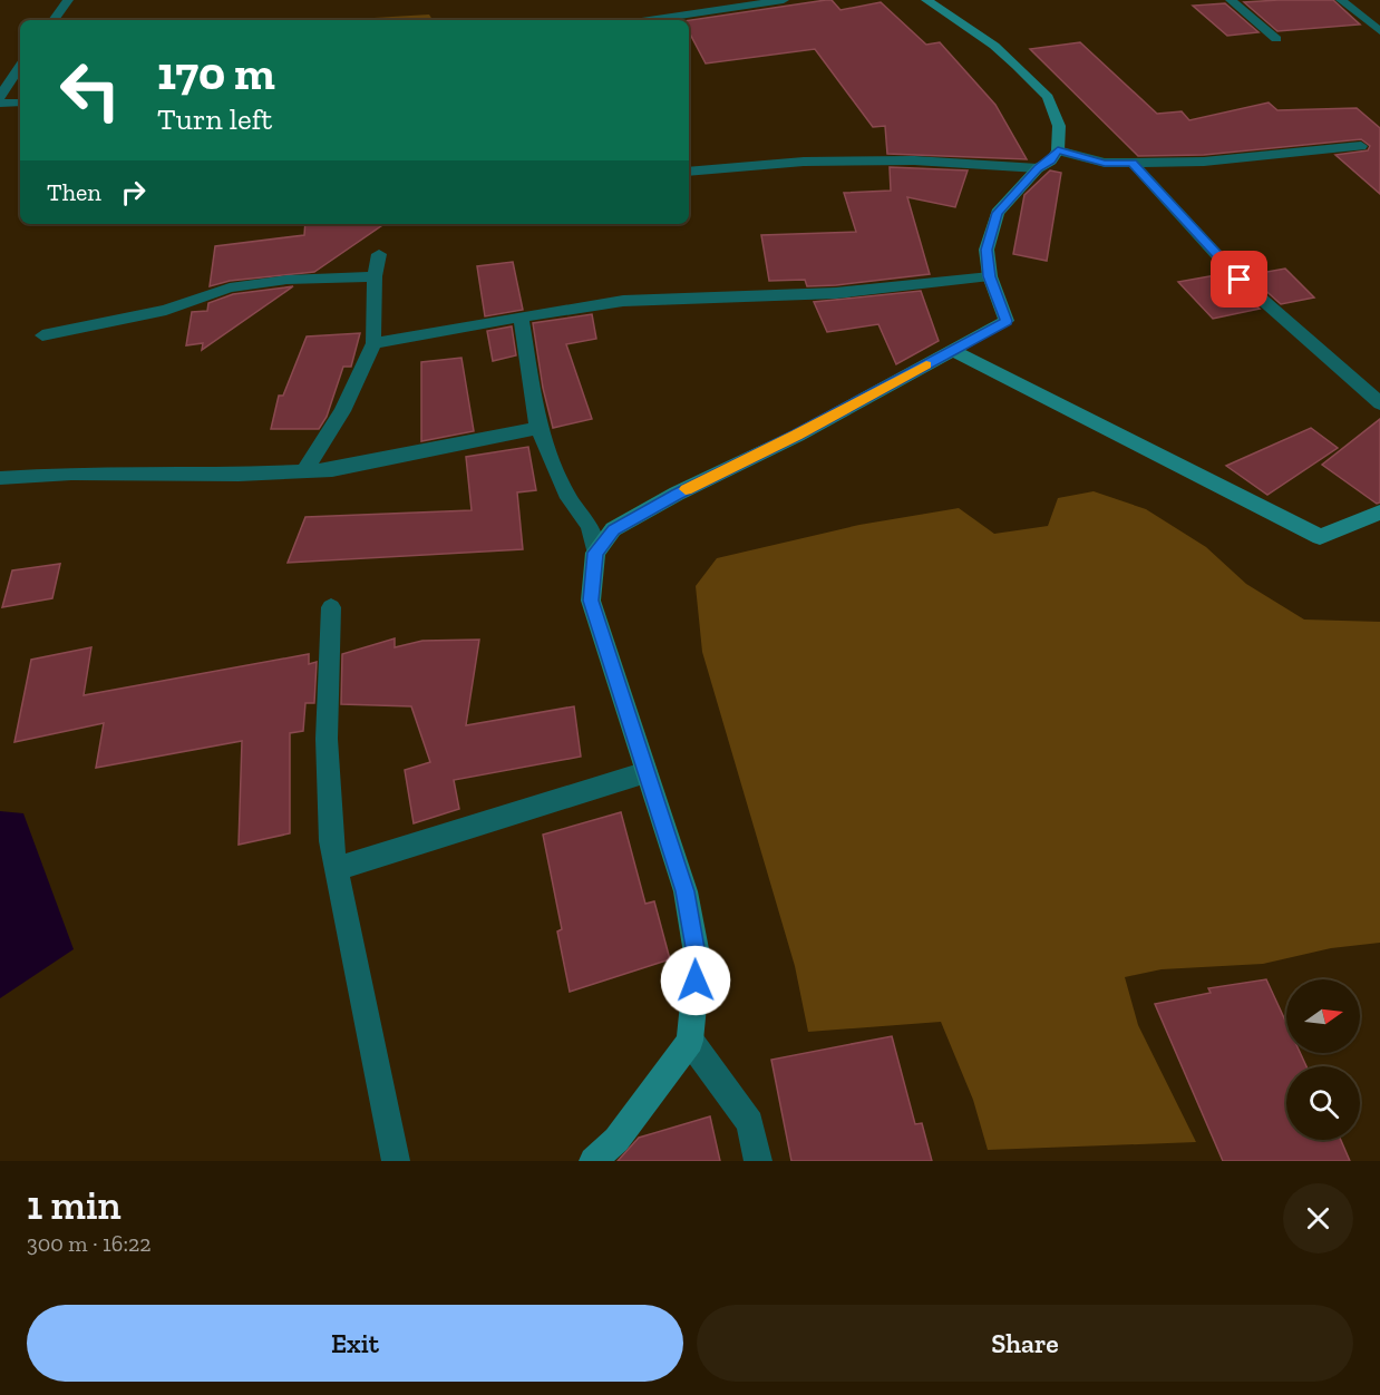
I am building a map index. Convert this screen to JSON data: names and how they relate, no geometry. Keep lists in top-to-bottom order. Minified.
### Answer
{"north":"right","page":{"turn":["170 m","Turn left"],"then":"Then","heading":["1 min","300 m · 16:22"],"buttons":["Exit","Share"]}}
